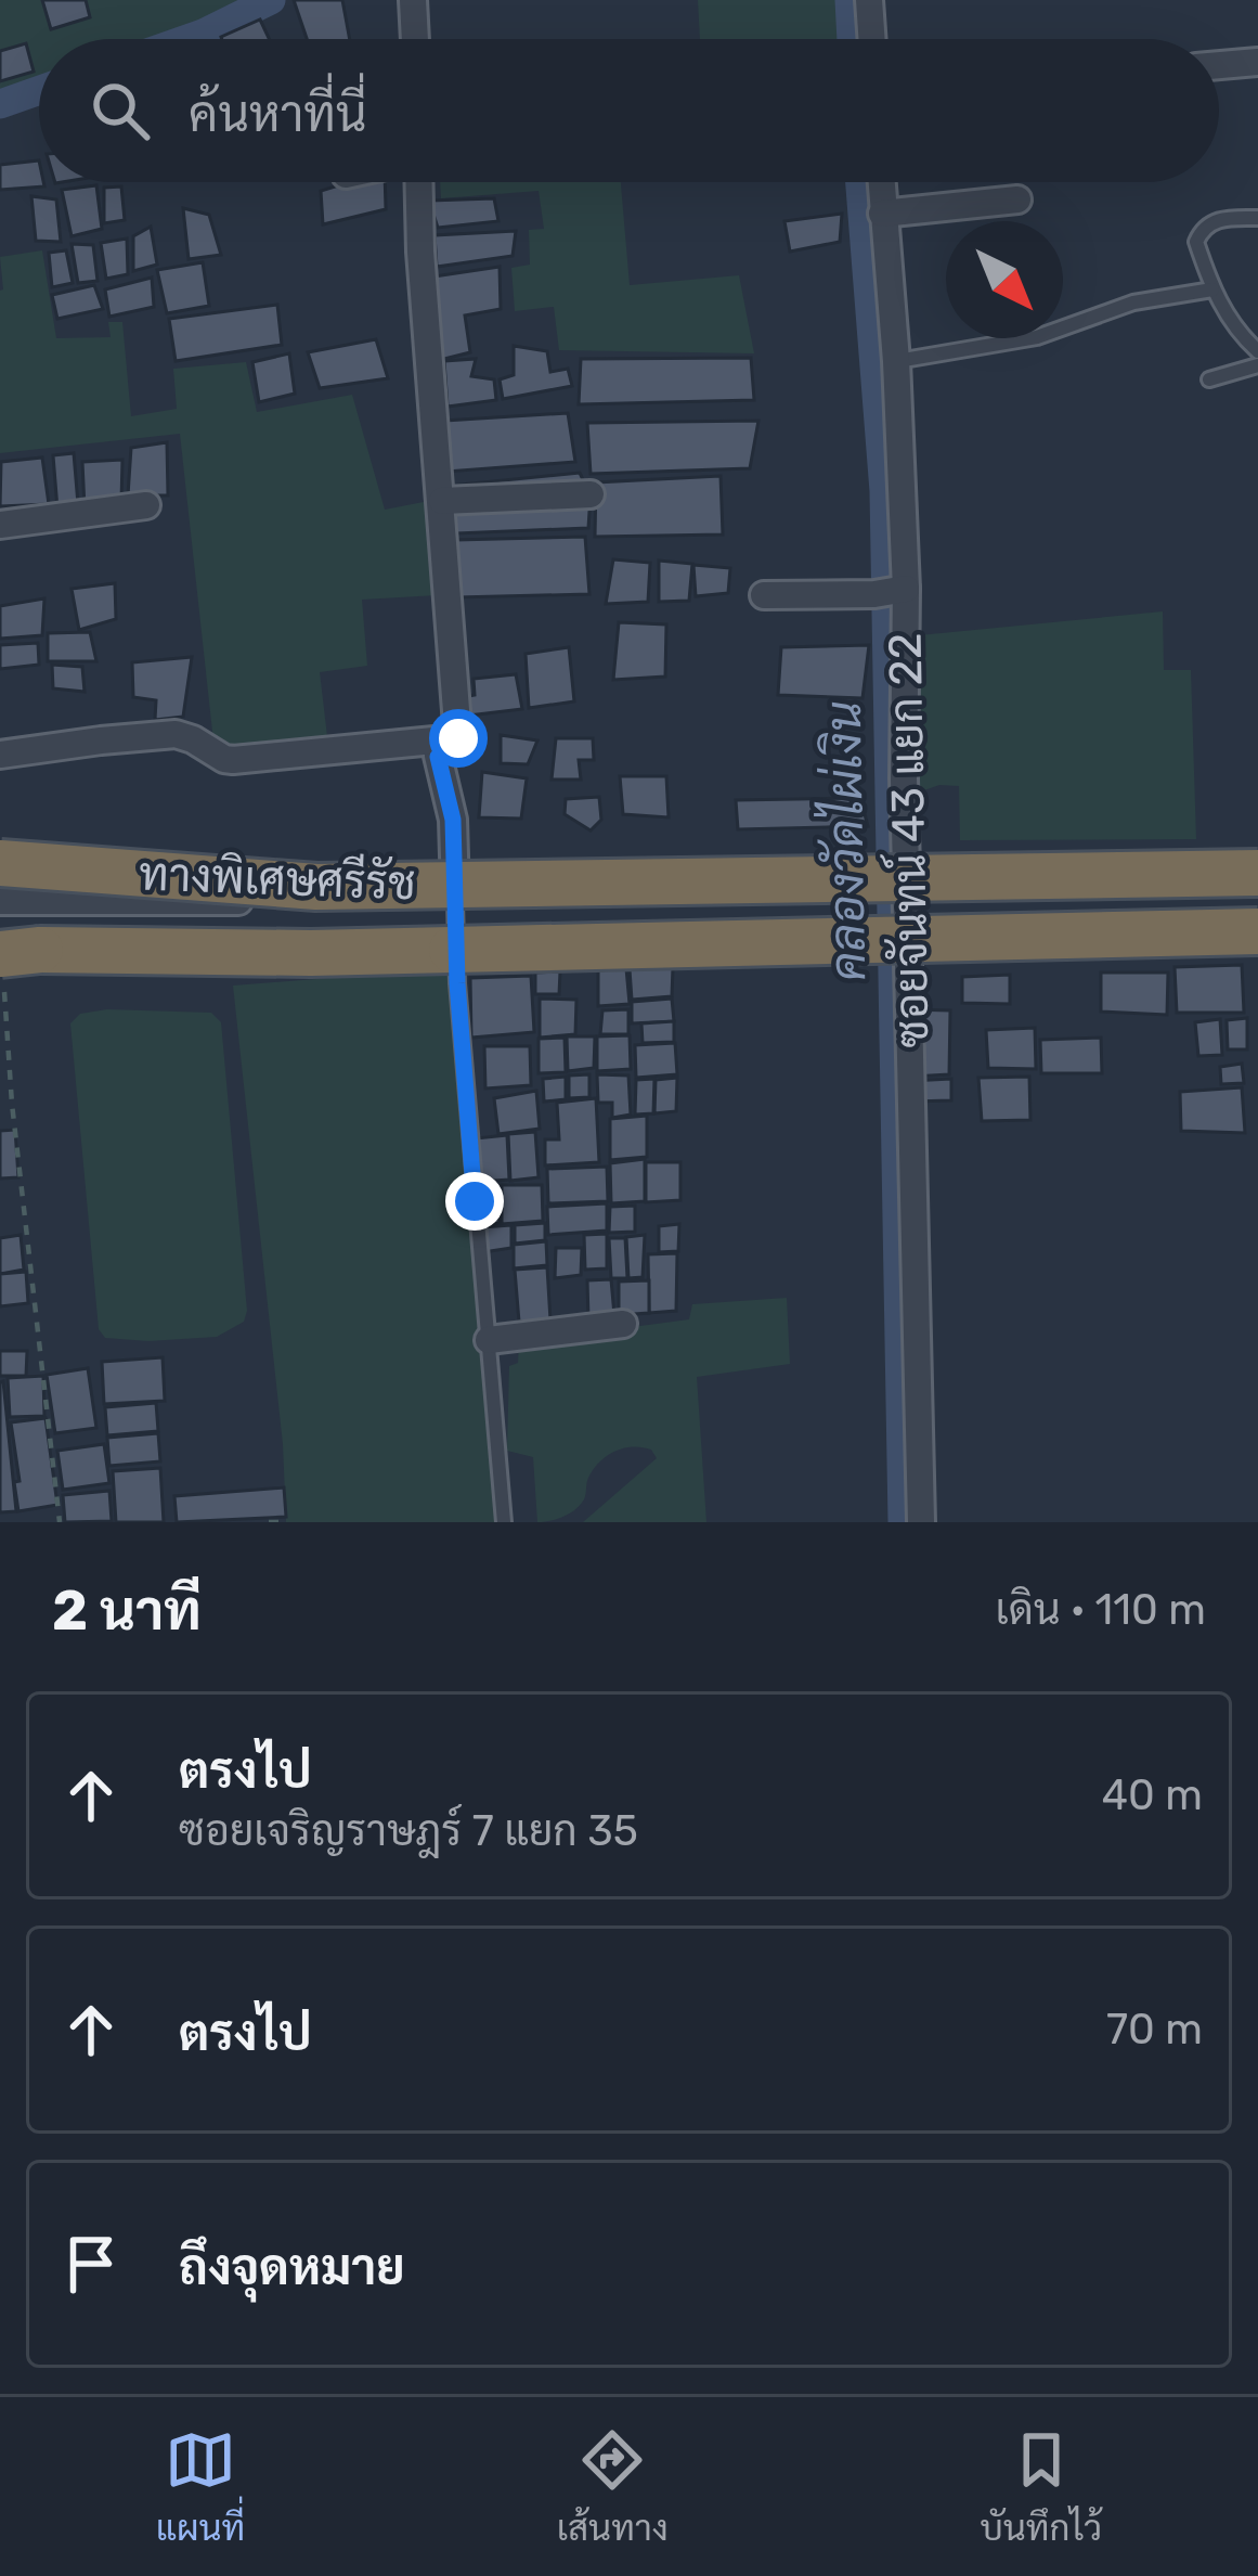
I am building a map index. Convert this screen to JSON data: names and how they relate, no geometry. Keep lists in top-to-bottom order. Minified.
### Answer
{"streets":{"highway":["ทางพิเศษศรีรัช"],"street":["ซอยจันทน์ 43 แยก 22"]},"water":["คลองวัดไผ่เงิน"],"north":"bottom right","page":{"search":"ค้นหาที่นี่","heading":["2 นาที","เดิน · 110 m"],"list":[["ตรงไป","ซอยเจริญราษฎร์ 7 แยก 35","40 m"],["ตรงไป","70 m"],"ถึงจุดหมาย"],"nav":["แผนที่","เส้นทาง","บันทึกไว้"]}}
